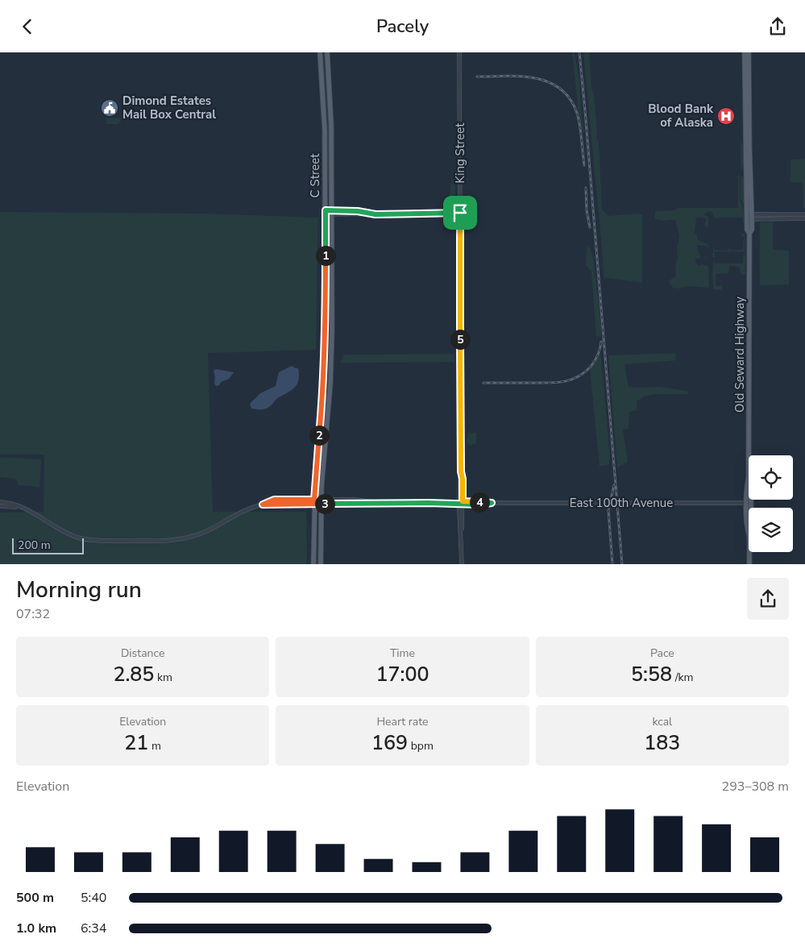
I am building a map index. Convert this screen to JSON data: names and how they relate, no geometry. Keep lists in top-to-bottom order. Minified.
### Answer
{"streets":{"main road":["C Street","Old Seward Highway"],"street":["King Street","East 100th Avenue"]},"crossings":[["King Street","East 100th Avenue"],["Old Seward Highway","East 100th Avenue"]],"places":{"public building":["Dimond Estates Mail Box Central"],"hospital":["Blood Bank of Alaska"]},"scale_bar":"200 m","page":{"header":"Pacely","pins":["1","5","2","4","3"],"scale":"200 m","heading":["Morning run","07:32"],"stats":[["Distance","2.85 km"],["Time","17:00"],["Pace","5:58 /km"],["Elevation","21 m"],["Heart rate","169 bpm"],["kcal","183"]],"chart":["Elevation","293–308 m"],"list":[{"name":"500 m","note":"5:40"},{"name":"1.0 km","note":"6:34"}]}}
